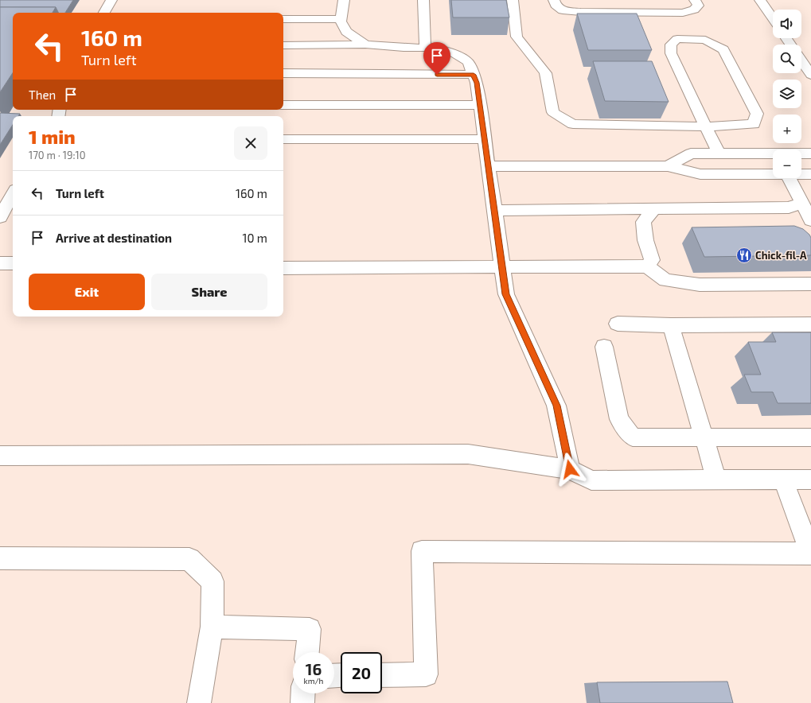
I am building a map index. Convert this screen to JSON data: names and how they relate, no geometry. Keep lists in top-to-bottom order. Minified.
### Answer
{"places":{"restaurant":["Chick-fil-A"]},"page":{"map_buttons":["+","−"],"turn":["160 m","Turn left"],"then":"Then","heading":["1 min","170 m · 19:10"],"list":[{"name":"Turn left","value":"160 m"},{"name":"Arrive at destination","value":"10 m"}],"buttons":["Exit","Share"],"speed":"16 km/h","limit":"20"}}
